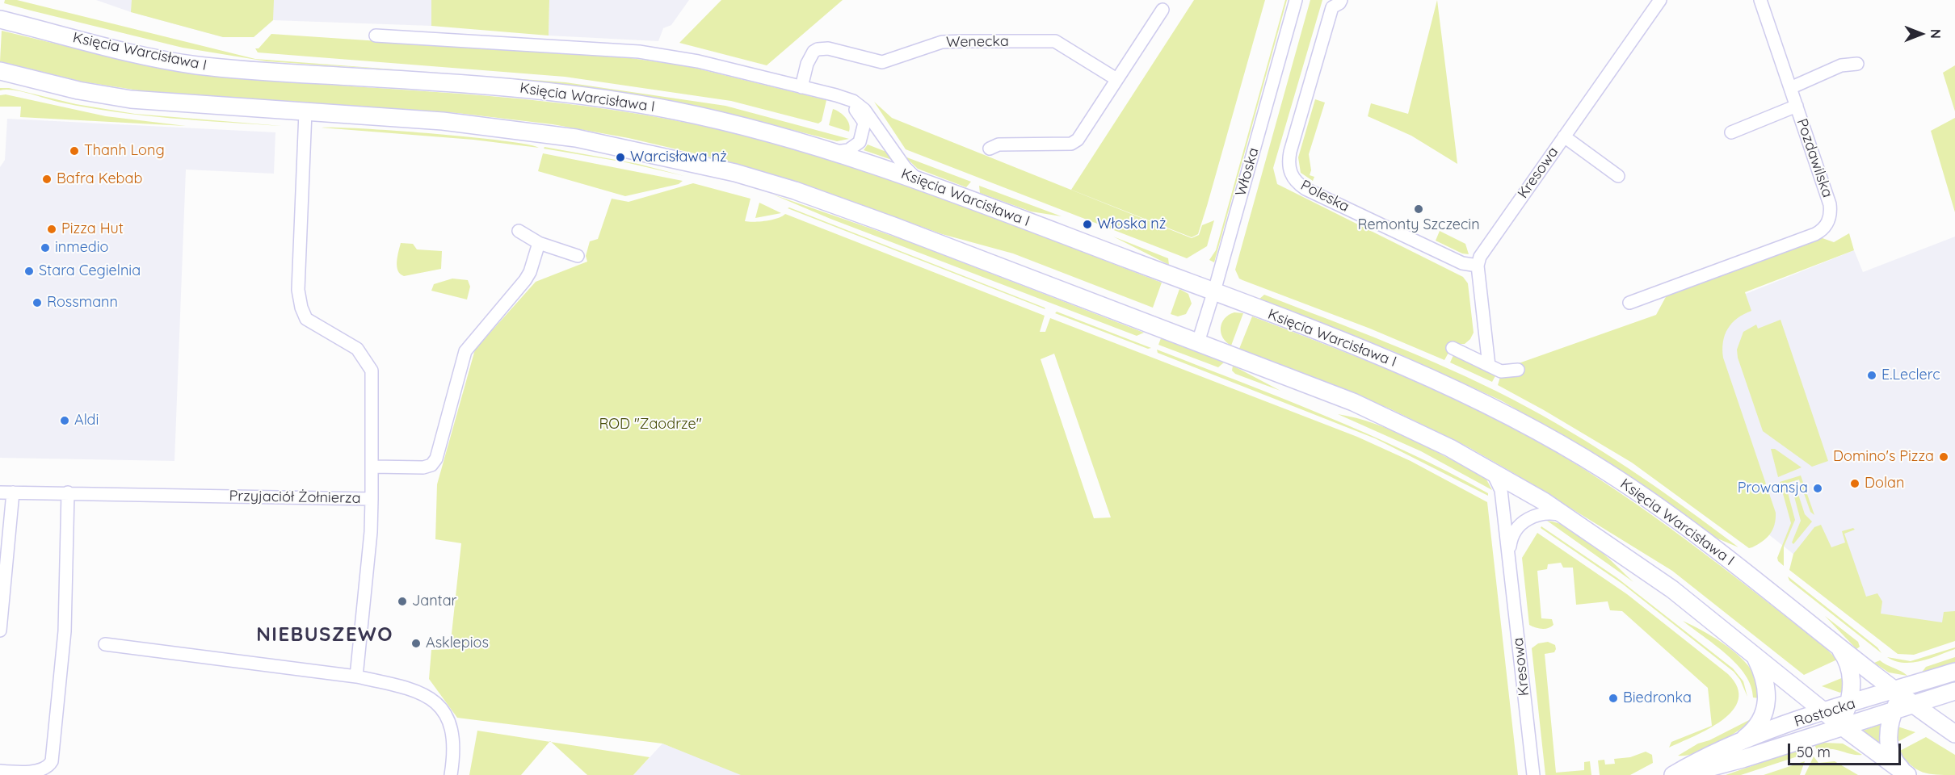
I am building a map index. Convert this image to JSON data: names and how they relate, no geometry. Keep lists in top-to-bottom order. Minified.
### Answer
{"streets":{"street":["Wenecka","Księcia Warcisława I","Pozdawilska","Włoska","Kresowa","Poleska","Przyjaciół Żołnierza","Rostocka"]},"crossings":[["Księcia Warcisława I","Włoska"],["Księcia Warcisława I","Rostocka"],["Kresowa","Poleska"]],"districts":["NIEBUSZEWO"],"parks":["ROD \"Zaodrze\""],"places":["Thanh Long","Warcisława nż","Bafra Kebab","Remonty Szczecin","Włoska nż","Pizza Hut","inmedio","Stara Cegielnia","Rossmann","E.Leclerc","Aldi","Domino's Pizza","Dolan","Prowansja","Jantar","Asklepios","Biedronka"],"scale_bar":"50 m","north":"right"}
